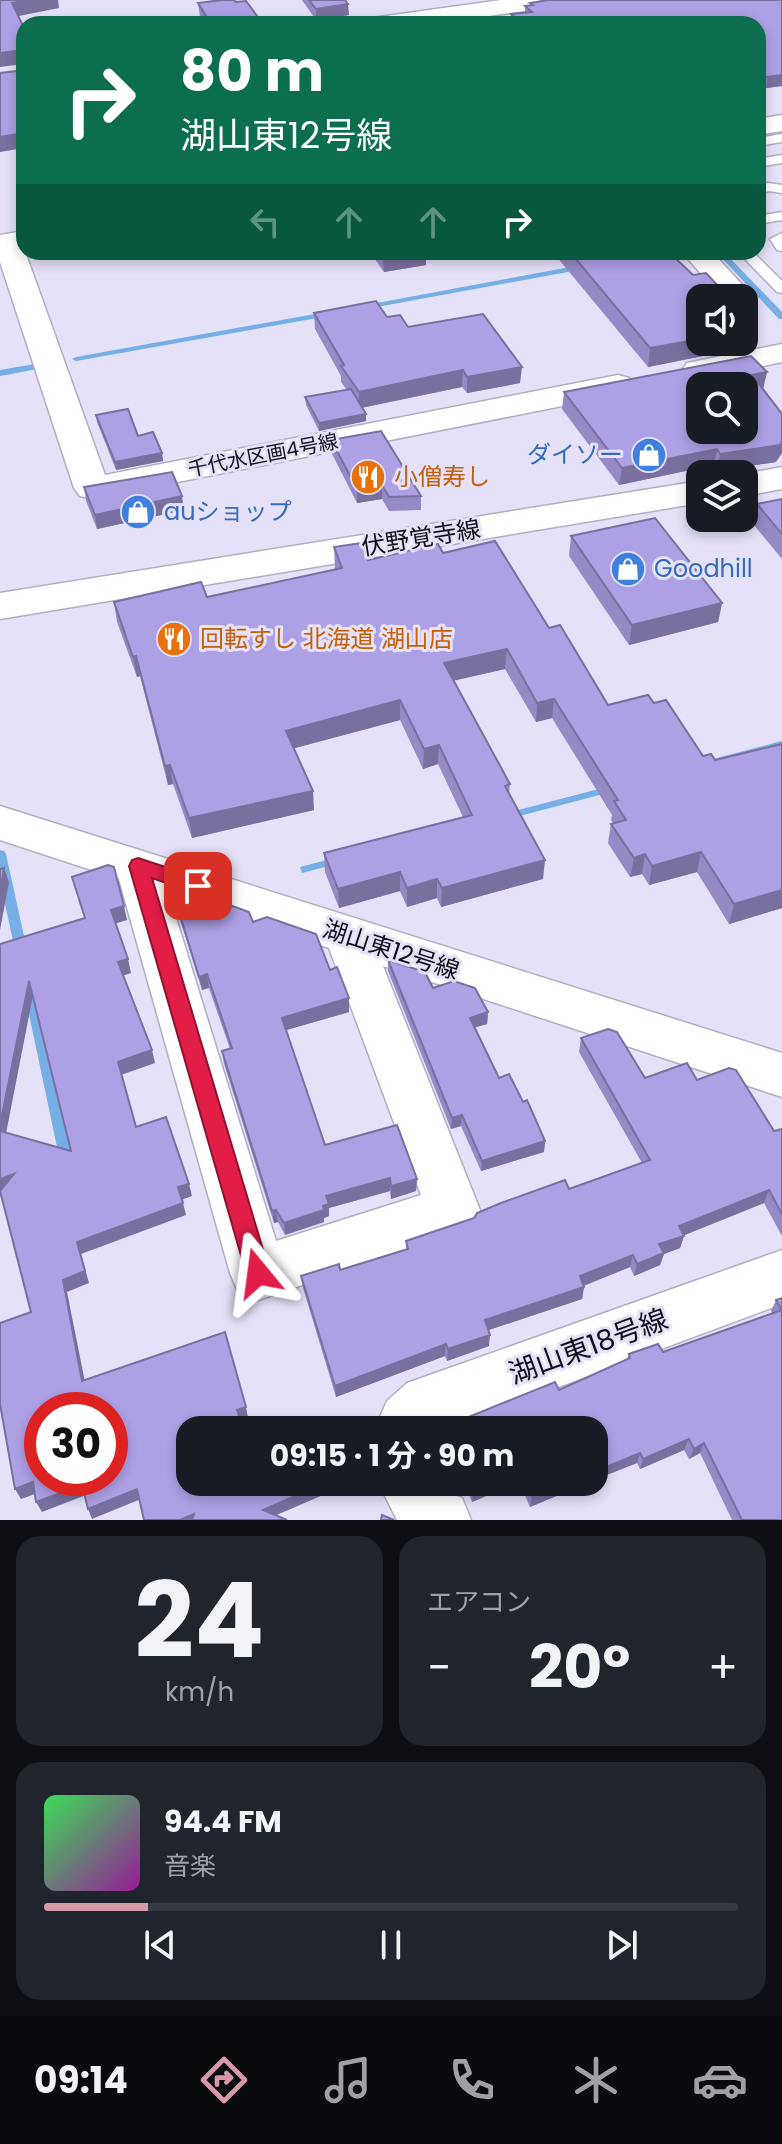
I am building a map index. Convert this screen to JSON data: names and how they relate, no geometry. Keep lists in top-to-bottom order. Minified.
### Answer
{"streets":{"main road":["伏野覚寺線"],"street":["千代水区画4号線","湖山東12号線","湖山東18号線"]},"places":{"shop":["ダイソー","auショップ","Goodhill"],"restaurant":["小僧寿し","回転すし 北海道 湖山店"]},"page":{"turn":["80 m","湖山東12号線"],"limit":"30","trip":"09:15 · 1 分 · 90 m","tile":[["24","km/h"],"エアコン"],"heat":["−","20°","+"],"song":["94.4 FM","音楽"],"tabs":"09:14"}}
